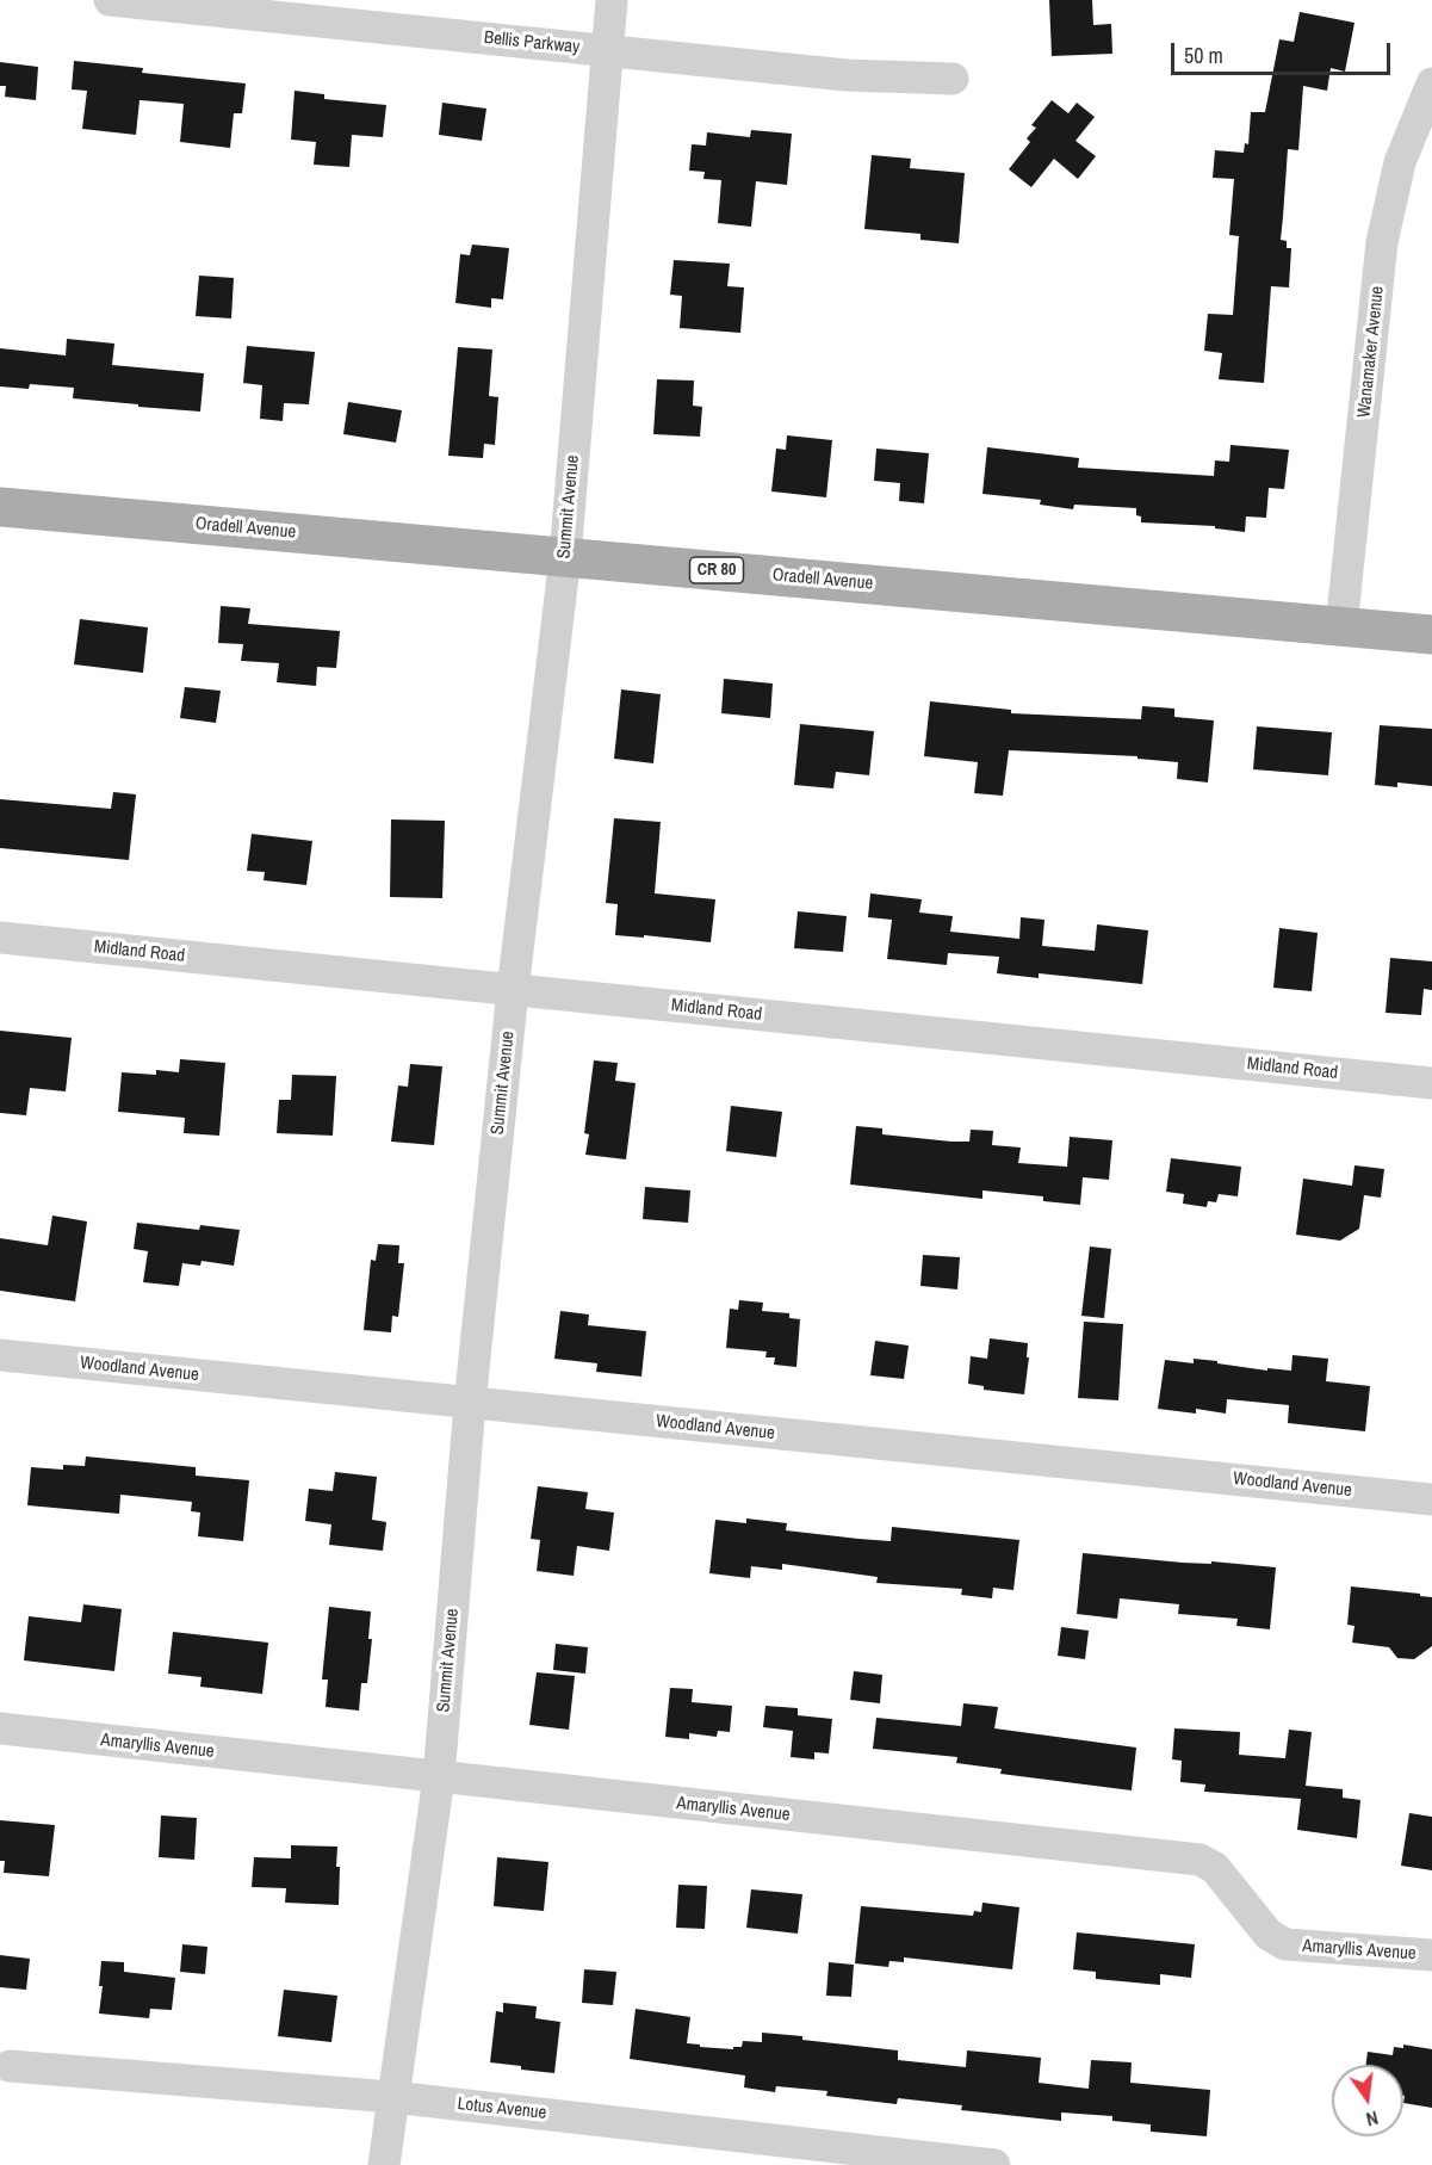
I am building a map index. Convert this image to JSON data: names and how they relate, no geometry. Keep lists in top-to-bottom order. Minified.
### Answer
{"streets":{"main road":["Oradell Avenue","CR 80"],"street":["Bellis Parkway","Wanamaker Avenue","Summit Avenue","Midland Road","Woodland Avenue","Amaryllis Avenue","Lotus Avenue"]},"crossings":[["Bellis Parkway","Summit Avenue"],["Wanamaker Avenue","Oradell Avenue"],["Summit Avenue","Oradell Avenue"],["Summit Avenue","Midland Road"],["Summit Avenue","Woodland Avenue"],["Summit Avenue","Amaryllis Avenue"],["Summit Avenue","Lotus Avenue"]],"scale_bar":"50 m","north":"bottom"}
